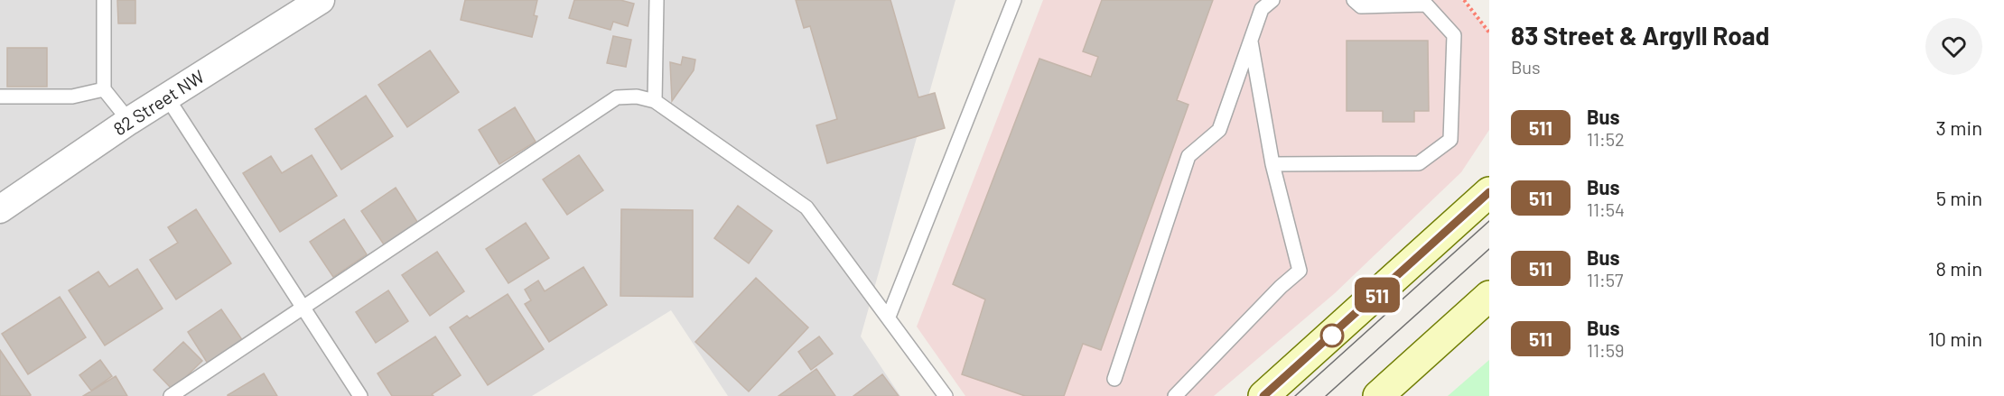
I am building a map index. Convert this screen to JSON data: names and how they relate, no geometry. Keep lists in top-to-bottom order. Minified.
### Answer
{"streets":{"street":["82 Street NW"]},"lines":["bus line 511"],"page":{"on_map":"511","heading":["83 Street & Argyll Road","Bus"],"list":[{"mark":"511","name":"Bus","note":"11:52","value":"3 min"},{"mark":"511","name":"Bus","note":"11:54","value":"5 min"},{"mark":"511","name":"Bus","note":"11:57","value":"8 min"},{"mark":"511","name":"Bus","note":"11:59","value":"10 min"}]}}
